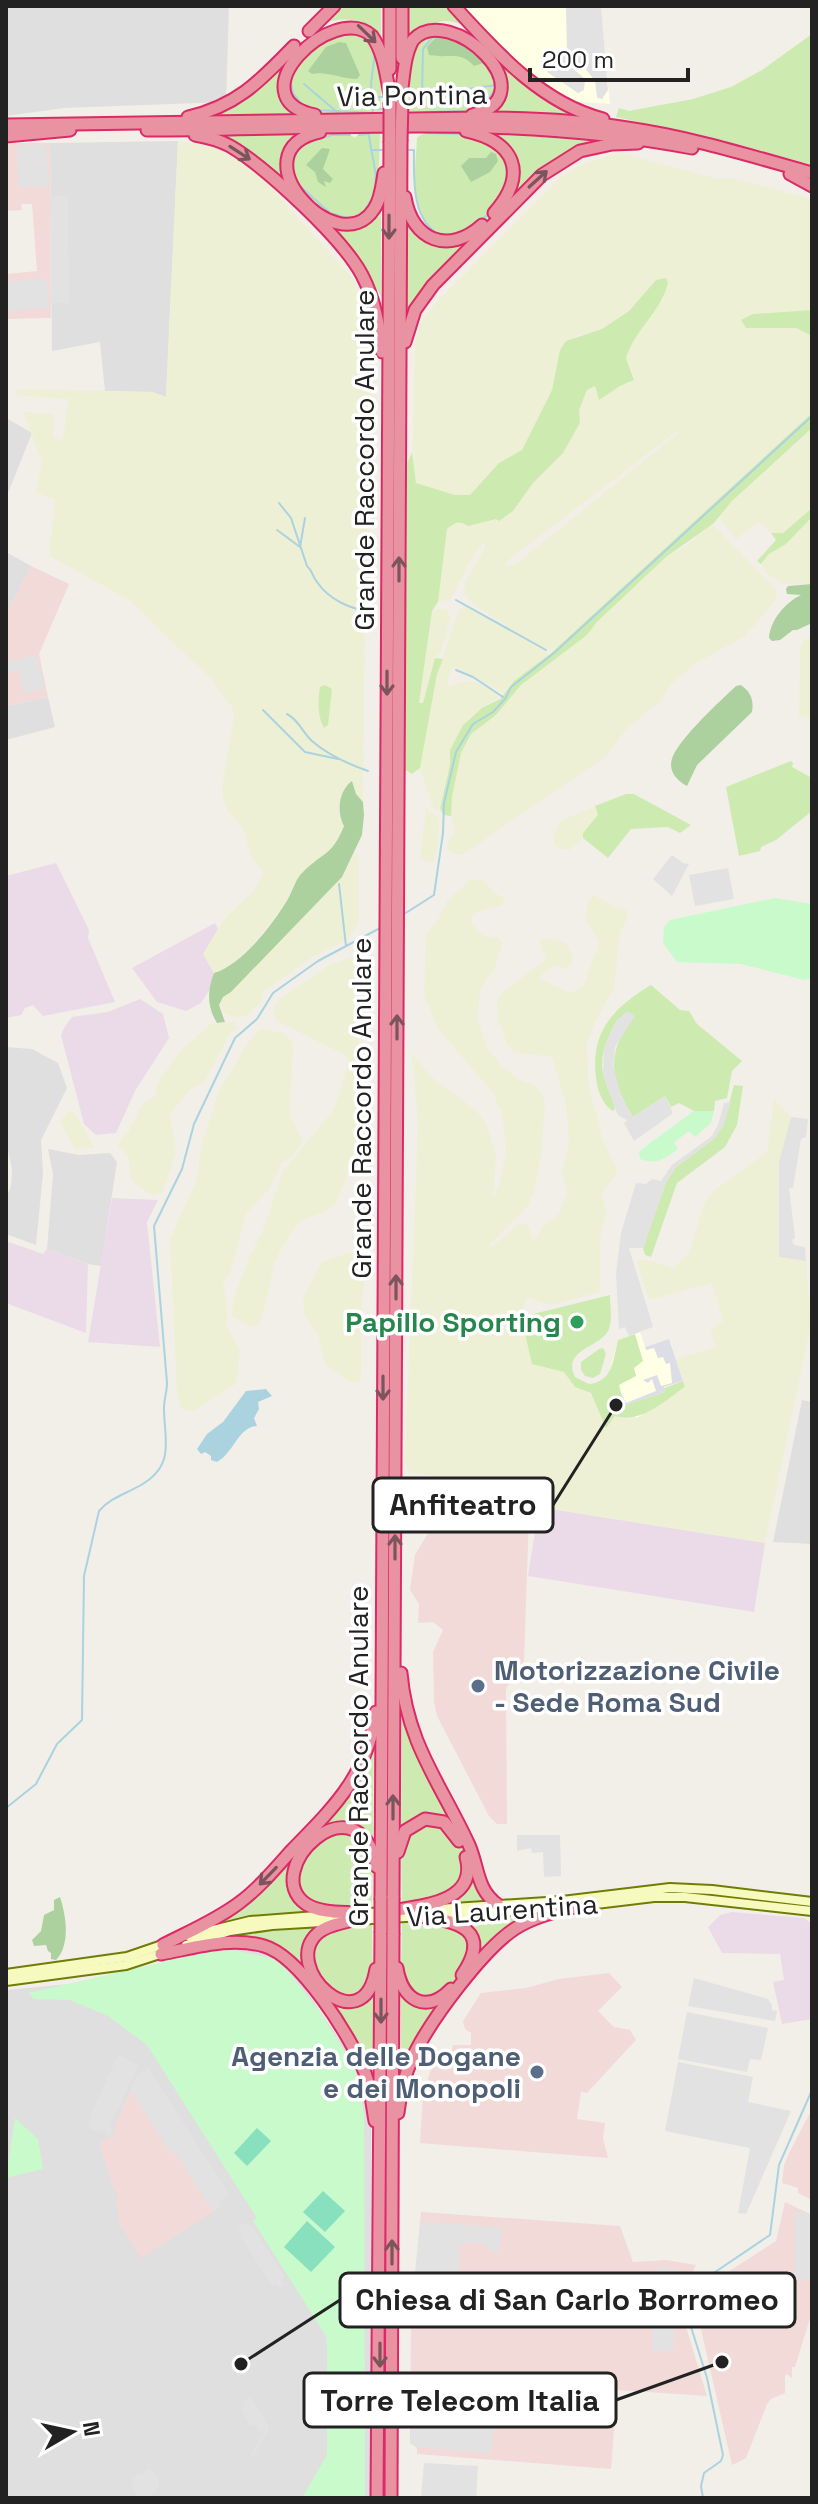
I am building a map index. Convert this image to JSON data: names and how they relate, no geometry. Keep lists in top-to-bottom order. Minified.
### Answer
{"streets":{"highway":["Via Pontina","Grande Raccordo Anulare"],"main road":["Via Laurentina"]},"places":["Papillo Sporting","Anfiteatro","Motorizzazione Civile - Sede Roma Sud","Agenzia delle Dogane e dei Monopoli","Torre Telecom Italia","Chiesa di San Carlo Borromeo"],"scale_bar":"200 m","north":"right"}
